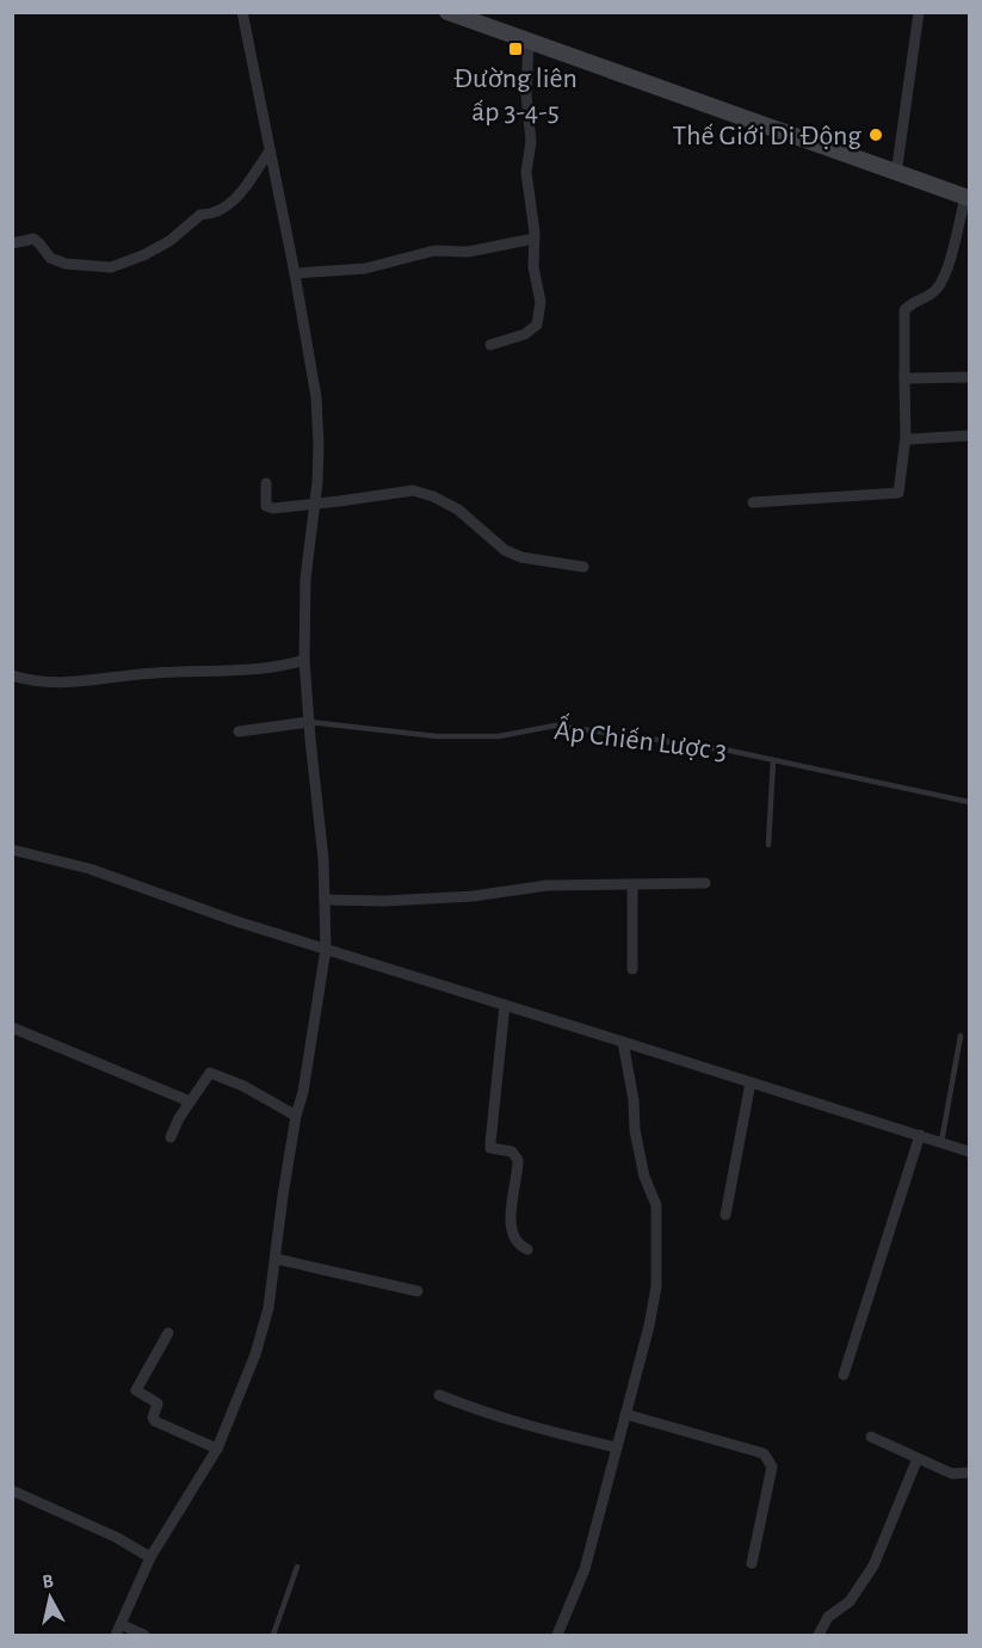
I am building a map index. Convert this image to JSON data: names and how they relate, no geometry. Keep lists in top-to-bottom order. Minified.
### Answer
{"streets":{"lane":["Ấp Chiến Lược 3"]},"places":{"transit":["Đường liên ấp 3-4-5"],"other":["Thế Giới Di Động"]},"north":"top"}
